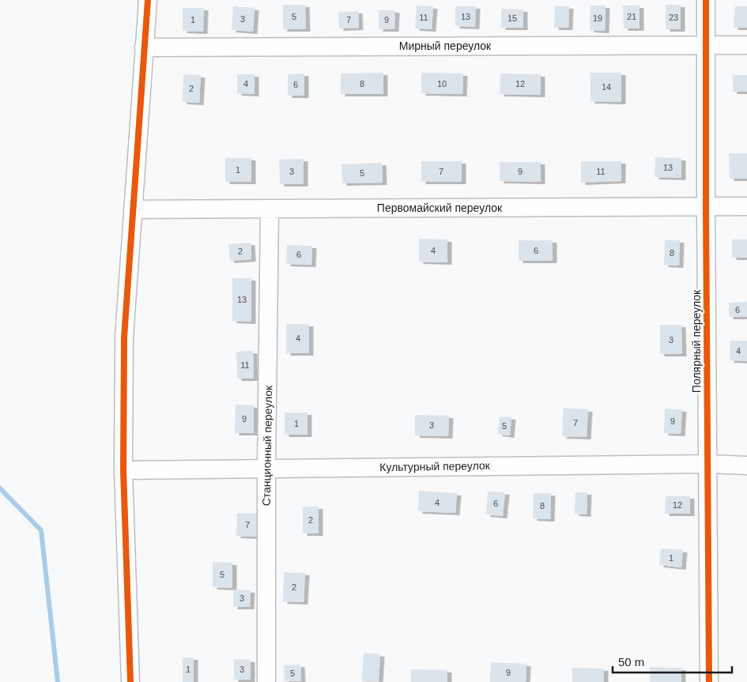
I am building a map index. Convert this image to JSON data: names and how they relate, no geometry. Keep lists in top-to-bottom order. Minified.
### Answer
{"streets":{"street":["Мирный переулок","Первомайский переулок","Полярный переулок","Станционный переулок","Культурный переулок"]},"crossings":[["Мирный переулок","Полярный переулок"],["Первомайский переулок","Полярный переулок"],["Первомайский переулок","Станционный переулок"],["Полярный переулок","Культурный переулок"],["Станционный переулок","Культурный переулок"]],"house_numbers":["5","13","21","11","23","15","19","3","1","7","9","4","8","10","12","6","14","2","13","1","3","7","9","11","5","4","6","2","8","6","13","6","4","3","4","11","9","9","7","1","3","5","4","6","12","8","2","7","1","5","2","3","1","3","9","5"],"scale_bar":"50 m"}
